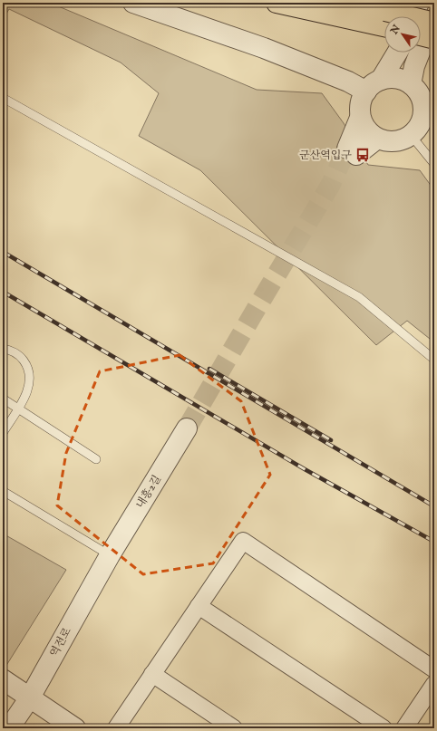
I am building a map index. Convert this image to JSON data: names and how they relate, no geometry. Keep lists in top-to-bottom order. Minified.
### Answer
{"streets":{"street":["내흥2길","역전로"]},"crossings":[["내흥2길","역전로"]],"places":{"bus stop":["군산역입구"]},"north":"top left"}
